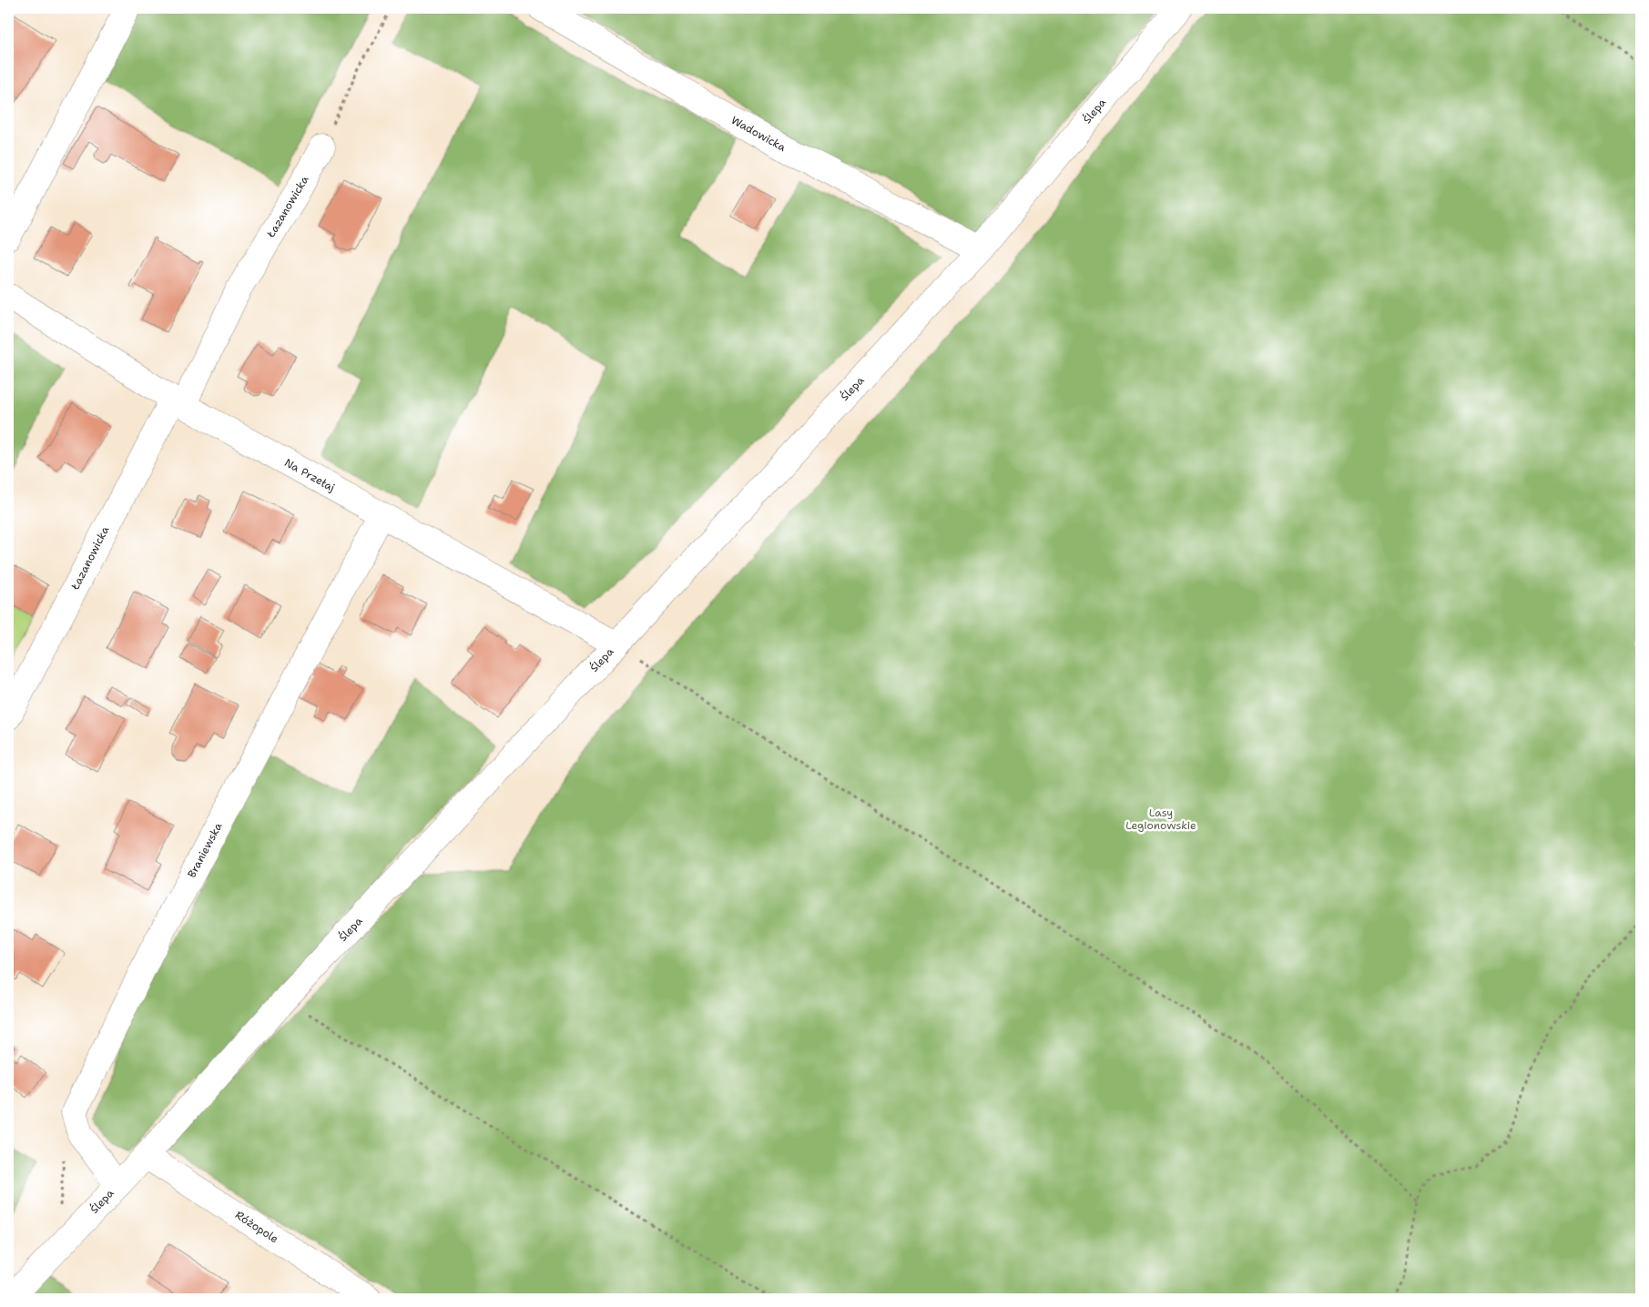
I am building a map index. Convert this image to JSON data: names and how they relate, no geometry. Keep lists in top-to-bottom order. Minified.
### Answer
{"streets":{"street":["Ślepa","Wadowicka","Łazanowicka","Na Przełaj","Braniewska","Różopole"]},"crossings":[["Ślepa","Wadowicka"],["Ślepa","Na Przełaj"],["Ślepa","Braniewska"],["Ślepa","Różopole"],["Łazanowicka","Na Przełaj"],["Na Przełaj","Braniewska"]],"parks":["Lasy Legionowskie"]}
